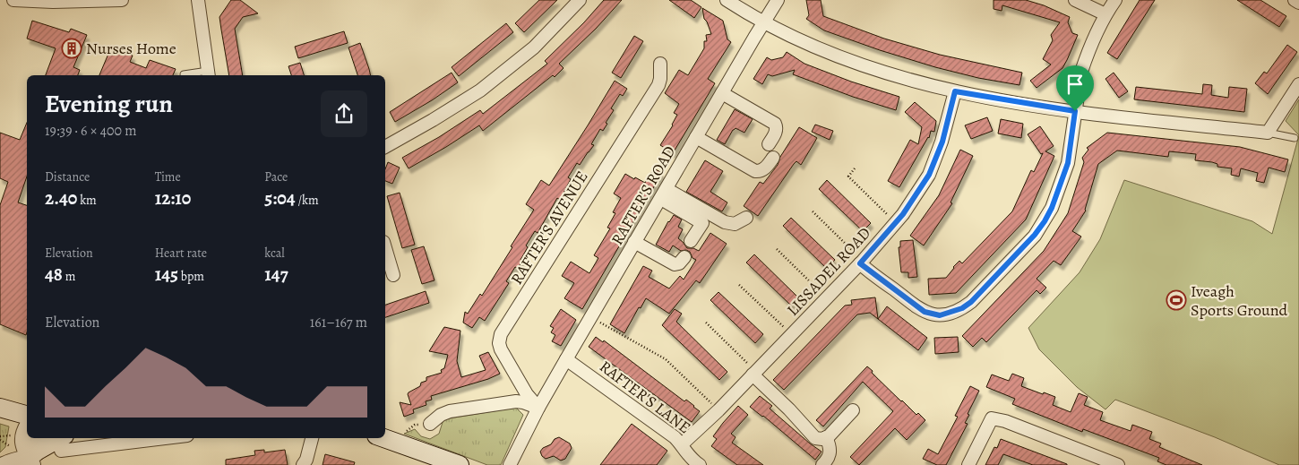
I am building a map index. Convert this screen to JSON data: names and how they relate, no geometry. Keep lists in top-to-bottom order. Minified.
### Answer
{"streets":{"street":["RAFTER'S ROAD","RAFTER'S AVENUE","LISSADEL ROAD","RAFTER'S LANE"]},"crossings":[["RAFTER'S ROAD","RAFTER'S AVENUE"],["RAFTER'S ROAD","RAFTER'S LANE"],["LISSADEL ROAD","RAFTER'S LANE"]],"places":{"building":["Nurses Home"],"sports":["Iveagh Sports Ground"]},"page":{"heading":["Evening run","19:39 · 6 × 400 m"],"stats":[["Distance","2.40 km"],["Time","12:10"],["Pace","5:04 /km"],["Elevation","48 m"],["Heart rate","145 bpm"],["kcal","147"]],"chart":["Elevation","161–167 m"]}}
